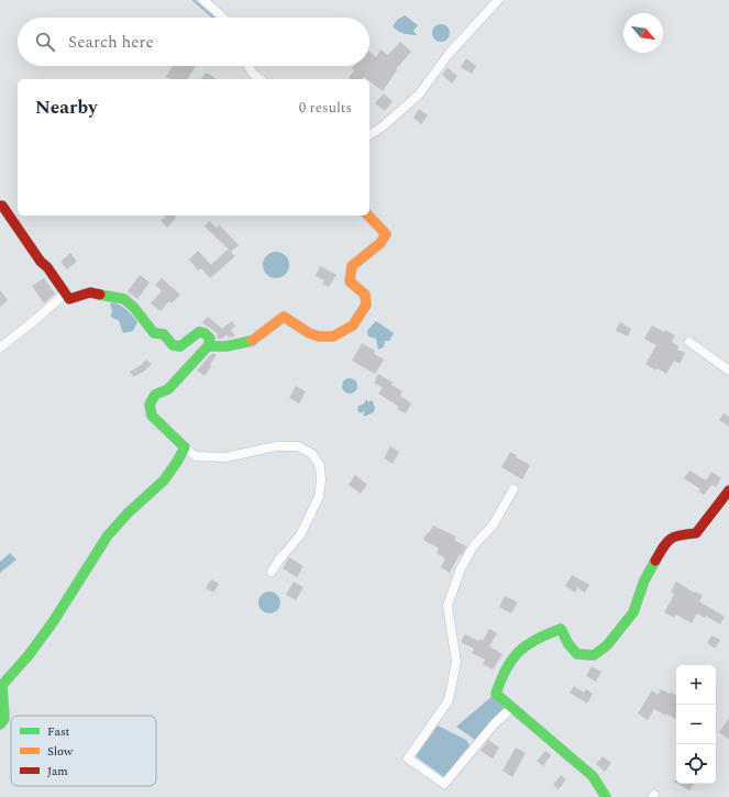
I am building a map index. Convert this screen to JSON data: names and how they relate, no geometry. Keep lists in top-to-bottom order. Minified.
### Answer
{"legend":["Fast","Slow","Jam"],"north":"bottom right","page":{"search":"Search here","heading":["Nearby","0 results"],"map_buttons":["+","−"]}}
